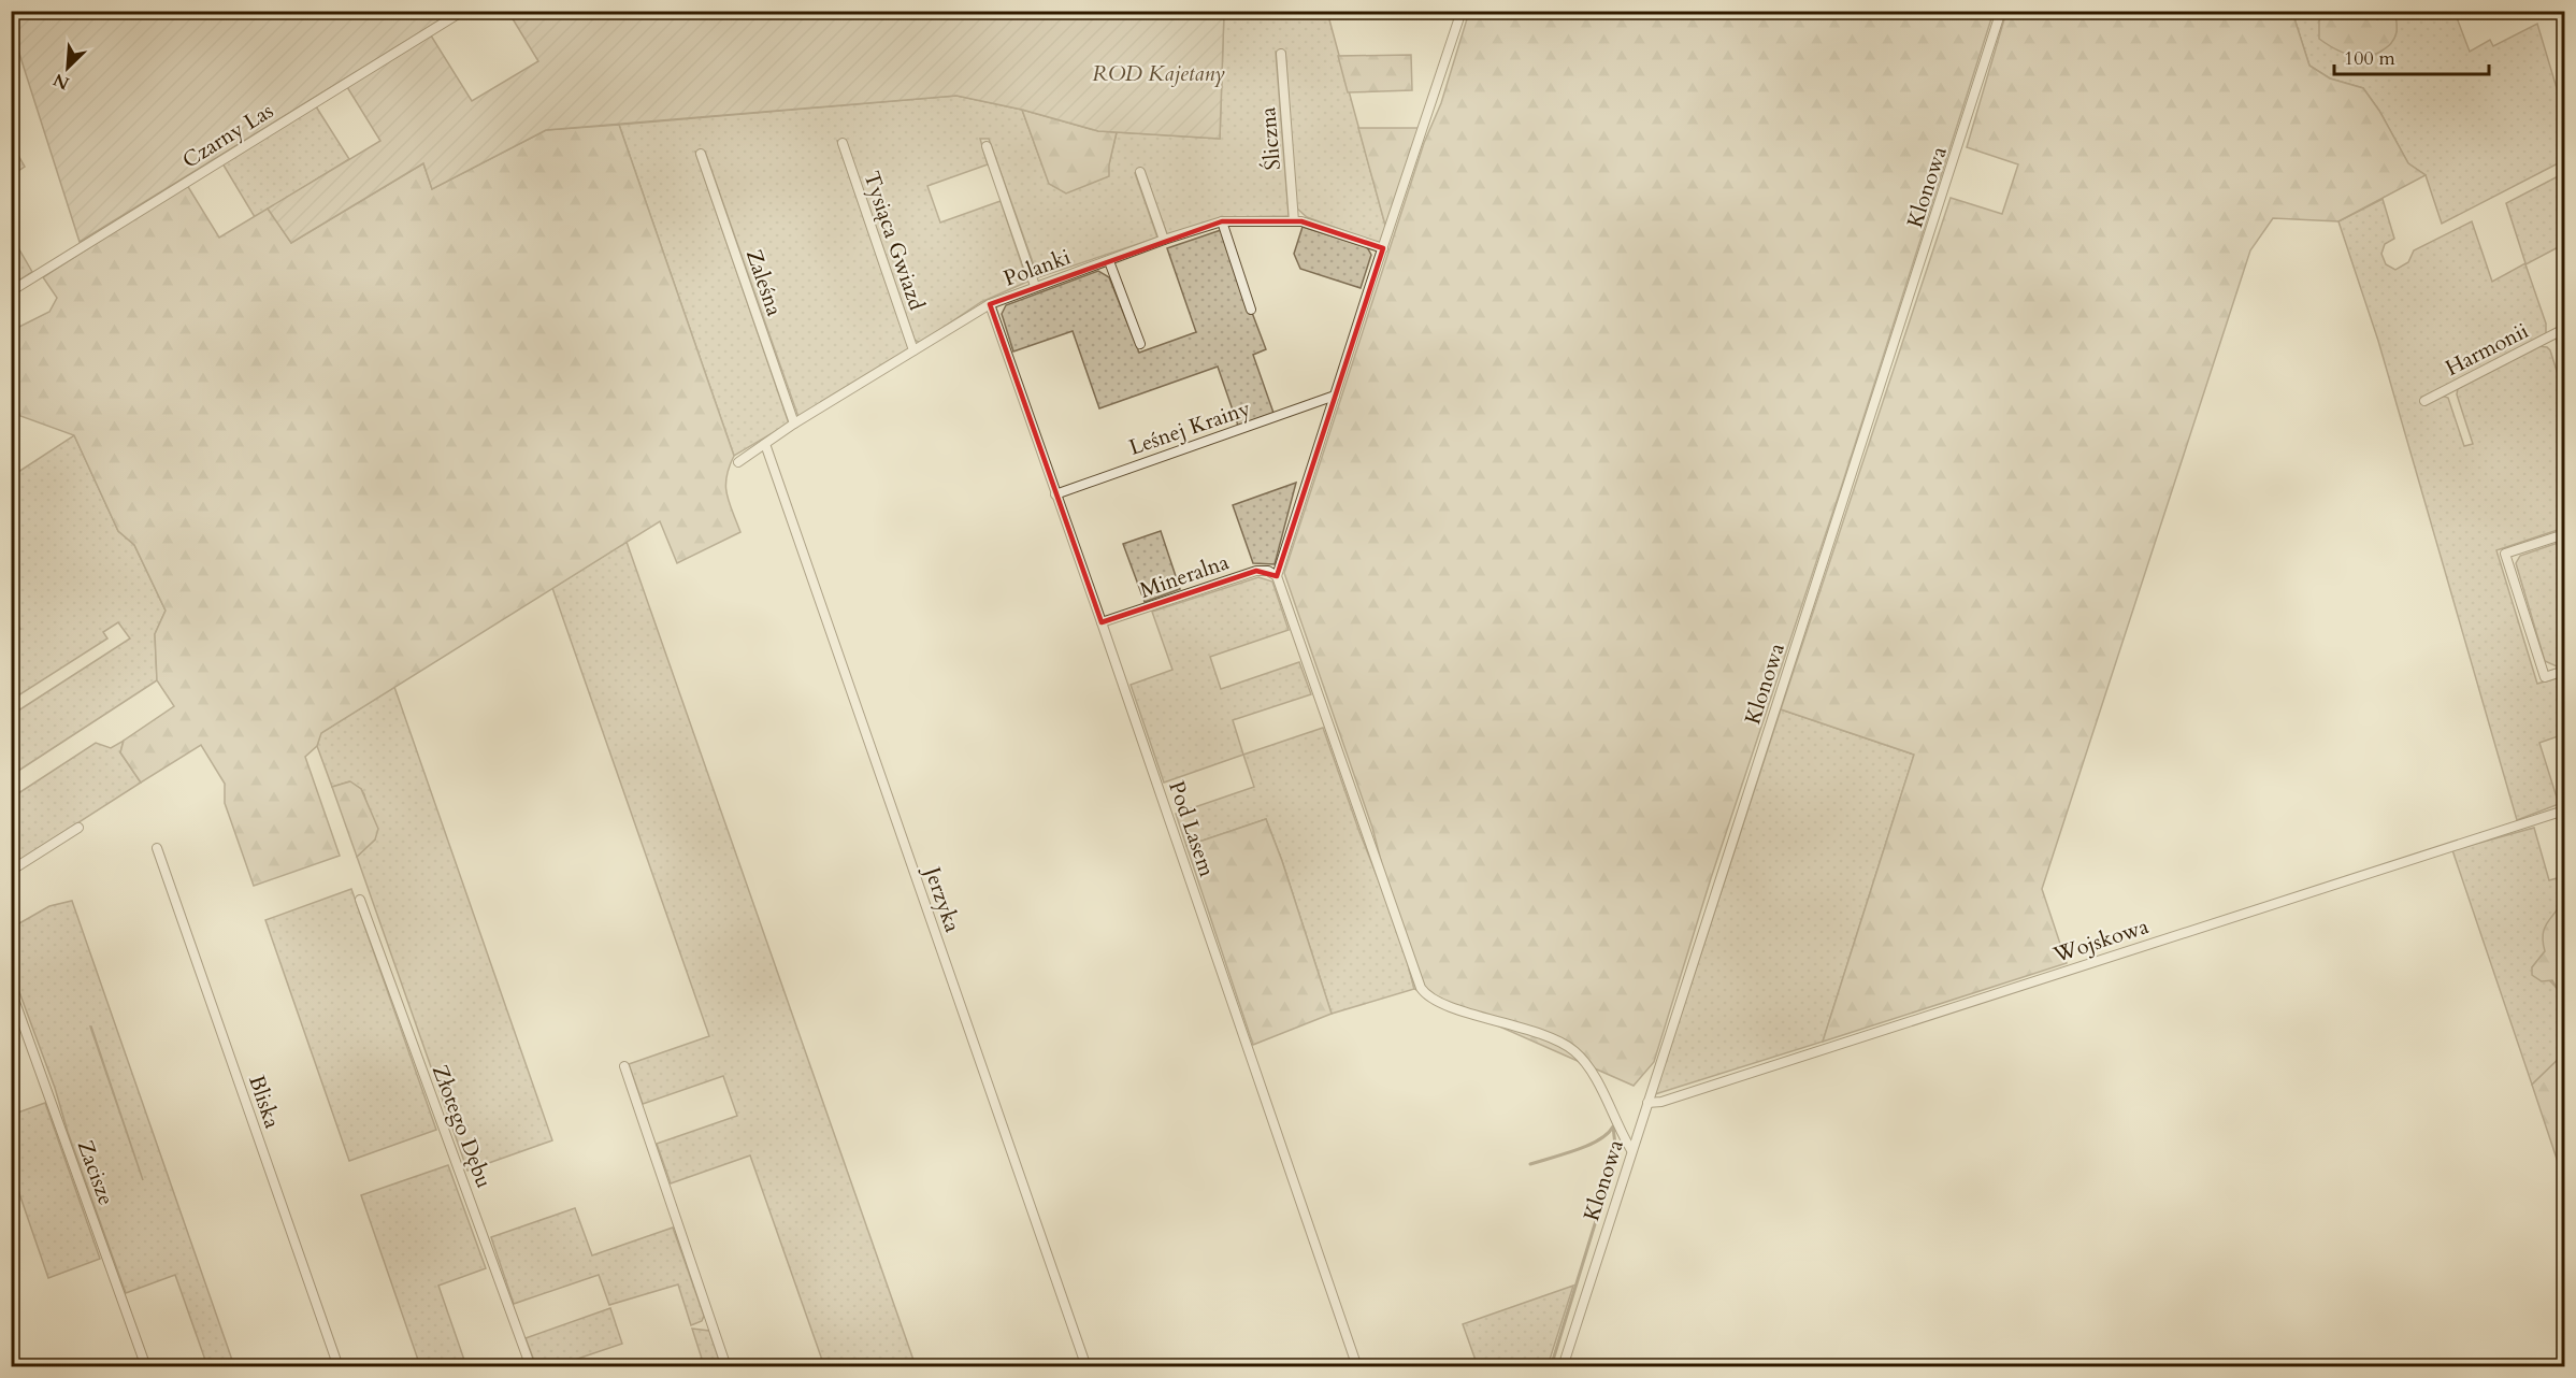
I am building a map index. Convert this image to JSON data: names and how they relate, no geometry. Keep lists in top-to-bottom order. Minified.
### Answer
{"streets":{"street":["Czarny Las","Śliczna","Klonowa","Tysiąca Gwiazd","Polanki","Zaleśna","Harmonii","Leśnej Krainy","Mineralna","Pod Lasem","Jerzyka","Wojskowa","Bliska","Złotego Dębu","Zacisze"]},"crossings":[["Śliczna","Polanki"],["Klonowa","Wojskowa"],["Tysiąca Gwiazd","Polanki"],["Polanki","Zaleśna"],["Polanki","Pod Lasem"],["Polanki","Jerzyka"],["Leśnej Krainy","Pod Lasem"],["Mineralna","Pod Lasem"]],"parks":["ROD Kajetany"],"scale_bar":"100 m","north":"bottom left"}
